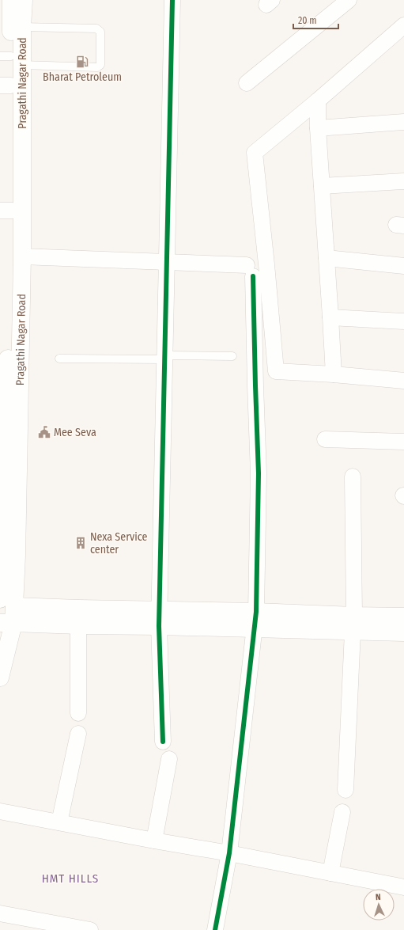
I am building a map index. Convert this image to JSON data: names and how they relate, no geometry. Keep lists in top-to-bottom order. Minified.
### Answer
{"streets":{"main road":["Pragathi Nagar Road"]},"districts":["HMT HILLS"],"places":{"fuel station":["Bharat Petroleum"],"public building":["Mee Seva"],"building":["Nexa Service center"]},"scale_bar":"20 m","north":"top"}
